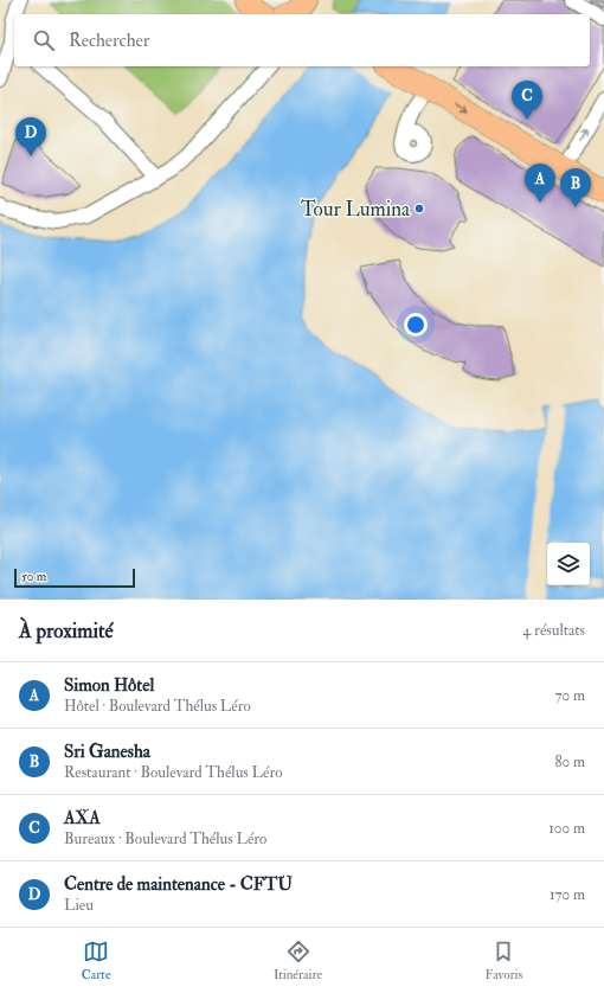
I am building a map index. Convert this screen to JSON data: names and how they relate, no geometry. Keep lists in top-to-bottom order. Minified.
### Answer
{"places":["Tour Lumina"],"scale_bar":"50 m","page":{"search":"Rechercher","pins":["C","D","A","B"],"scale":"50 m","heading":["À proximité","4 résultats"],"list":[{"mark":"A","name":"Simon Hôtel","note":"Hôtel · Boulevard Thélus Léro","value":"70 m"},{"mark":"B","name":"Sri Ganesha","note":"Restaurant · Boulevard Thélus Léro","value":"80 m"},{"mark":"C","name":"AXA","note":"Bureaux · Boulevard Thélus Léro","value":"100 m"},{"mark":"D","name":"Centre de maintenance - CFTU","note":"Lieu","value":"170 m"}],"nav":["Carte","Itinéraire","Favoris"]}}
